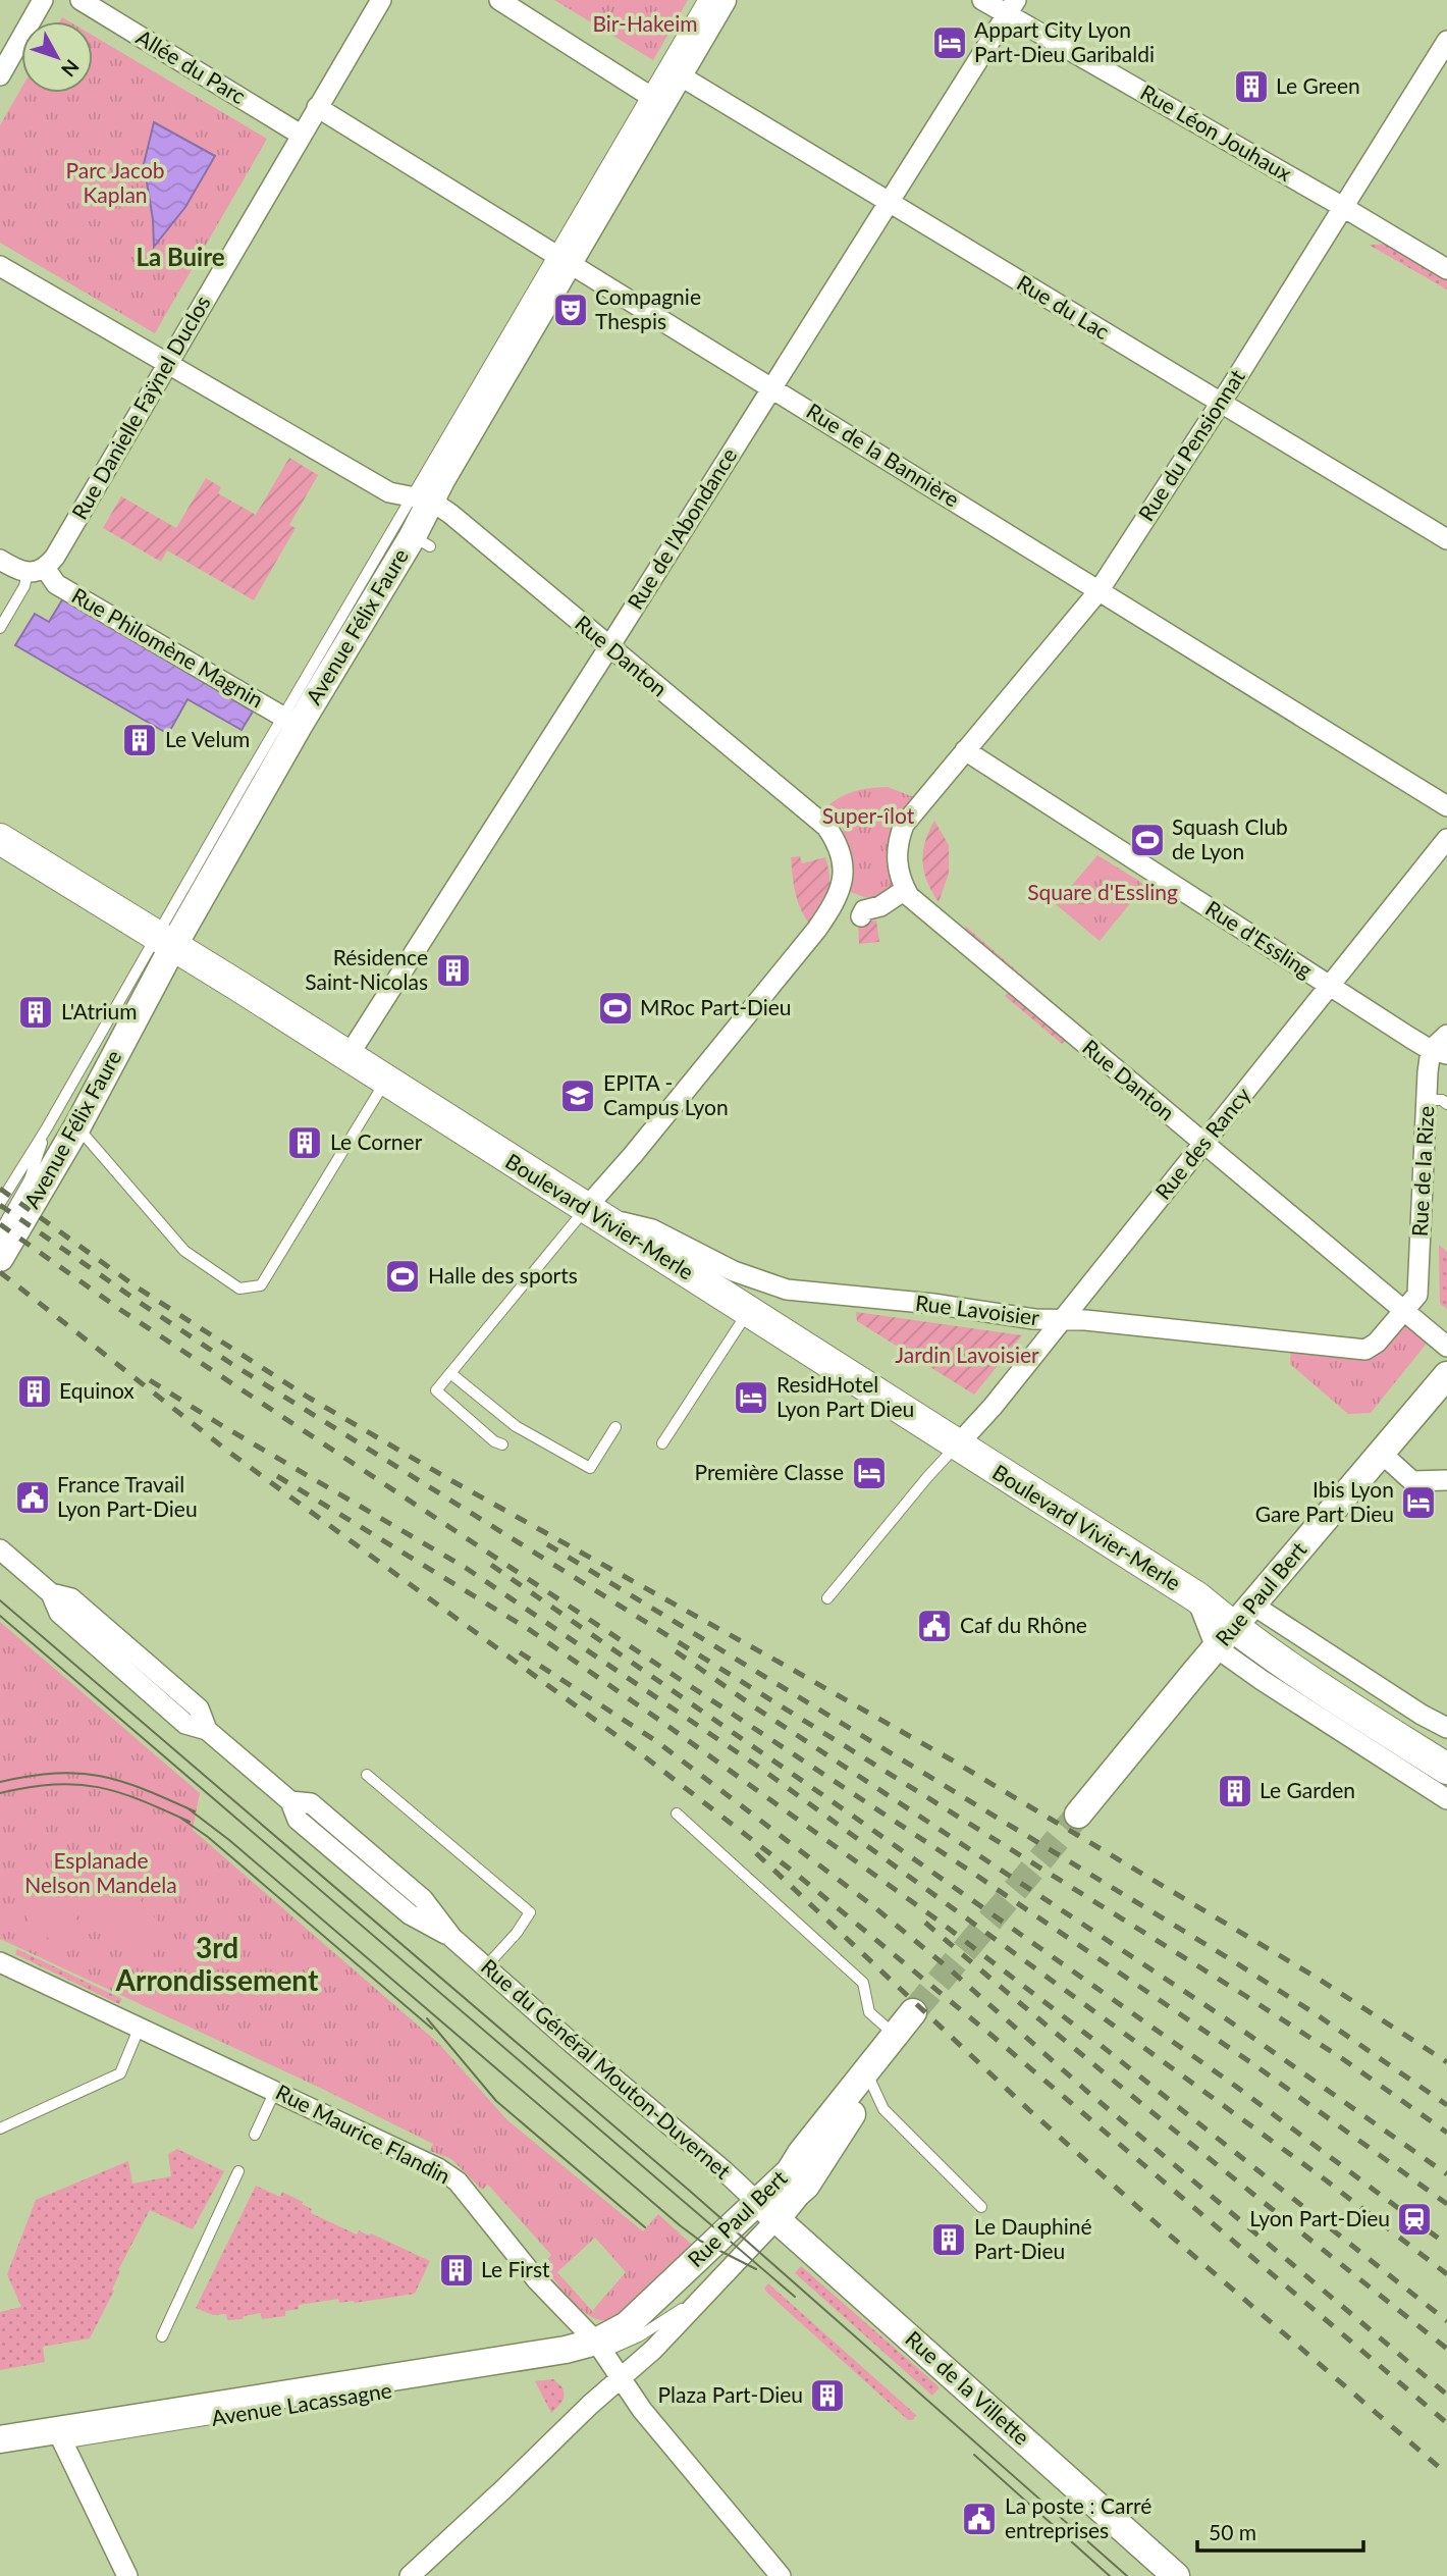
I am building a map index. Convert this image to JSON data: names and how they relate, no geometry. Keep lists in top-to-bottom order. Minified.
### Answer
{"streets":{"main road":["Avenue Félix Faure","Boulevard Vivier-Merle","Rue Paul Bert","Rue de la Villette","Avenue Lacassagne"],"street":["Allée du Parc","Rue Léon Jouhaux","Rue du Lac","Rue Danielle Faÿnel Duclos","Rue du Pensionnat","Rue de la Bannière","Rue de l'Abondance","Rue Philomène Magnin","Rue Danton","Rue d'Essling","Rue des Rancy","Rue de la Rize","Rue Lavoisier","Rue du Général Mouton-Duvernet","Rue Maurice Flandin"]},"crossings":[["Allée du Parc","Rue Danielle Faÿnel Duclos"],["Rue Léon Jouhaux","Rue du Pensionnat"],["Rue Léon Jouhaux","Rue de l'Abondance"],["Rue du Lac","Rue du Pensionnat"],["Rue du Lac","Rue de l'Abondance"],["Rue du Lac","Avenue Félix Faure"],["Rue Danielle Faÿnel Duclos","Rue de la Bannière"],["Rue Danielle Faÿnel Duclos","Rue Philomène Magnin"],["Rue Danielle Faÿnel Duclos","Rue Danton"],["Rue du Pensionnat","Rue de la Bannière"],["Rue du Pensionnat","Rue Danton"],["Rue du Pensionnat","Rue d'Essling"],["Rue de la Bannière","Rue de l'Abondance"],["Rue de la Bannière","Avenue Félix Faure"],["Rue de l'Abondance","Rue Danton"],["Rue de l'Abondance","Boulevard Vivier-Merle"],["Avenue Félix Faure","Rue Philomène Magnin"],["Avenue Félix Faure","Rue Danton"],["Avenue Félix Faure","Boulevard Vivier-Merle"],["Rue Danton","Rue des Rancy"],["Rue Danton","Rue de la Rize"],["Rue Danton","Boulevard Vivier-Merle"],["Rue Danton","Rue Lavoisier"],["Rue d'Essling","Rue des Rancy"],["Rue d'Essling","Rue de la Rize"],["Rue des Rancy","Boulevard Vivier-Merle"],["Rue des Rancy","Rue Lavoisier"],["Rue de la Rize","Rue Lavoisier"],["Boulevard Vivier-Merle","Rue Lavoisier"],["Boulevard Vivier-Merle","Rue Paul Bert"],["Rue Paul Bert","Rue du Général Mouton-Duvernet"],["Rue Paul Bert","Rue Maurice Flandin"],["Rue Paul Bert","Rue de la Villette"],["Rue Paul Bert","Avenue Lacassagne"],["Rue du Général Mouton-Duvernet","Rue de la Villette"],["Rue Maurice Flandin","Avenue Lacassagne"]],"districts":["La Buire","3rd Arrondissement"],"parks":["Bir-Hakeim","Parc Jacob Kaplan","Super-îlot","Square d'Essling","Jardin Lavoisier","Esplanade Nelson Mandela"],"places":{"hotel":["Appart City Lyon Part-Dieu Garibaldi","ResidHotel Lyon Part Dieu","Première Classe","Ibis Lyon Gare Part Dieu"],"building":["Le Green","Le Velum","Résidence Saint-Nicolas","L'Atrium","Le Corner","Equinox","Le Garden","Le Dauphiné Part-Dieu","Le First","Plaza Part-Dieu"],"theatre":["Compagnie Thespis"],"sports":["Squash Club de Lyon","MRoc Part-Dieu","Halle des sports"],"school or university":["EPITA - Campus Lyon"],"public building":["France Travail Lyon Part-Dieu","Caf du Rhône","La poste : Carré entreprises"],"station":["Lyon Part-Dieu"]},"scale_bar":"50 m","north":"bottom right"}
